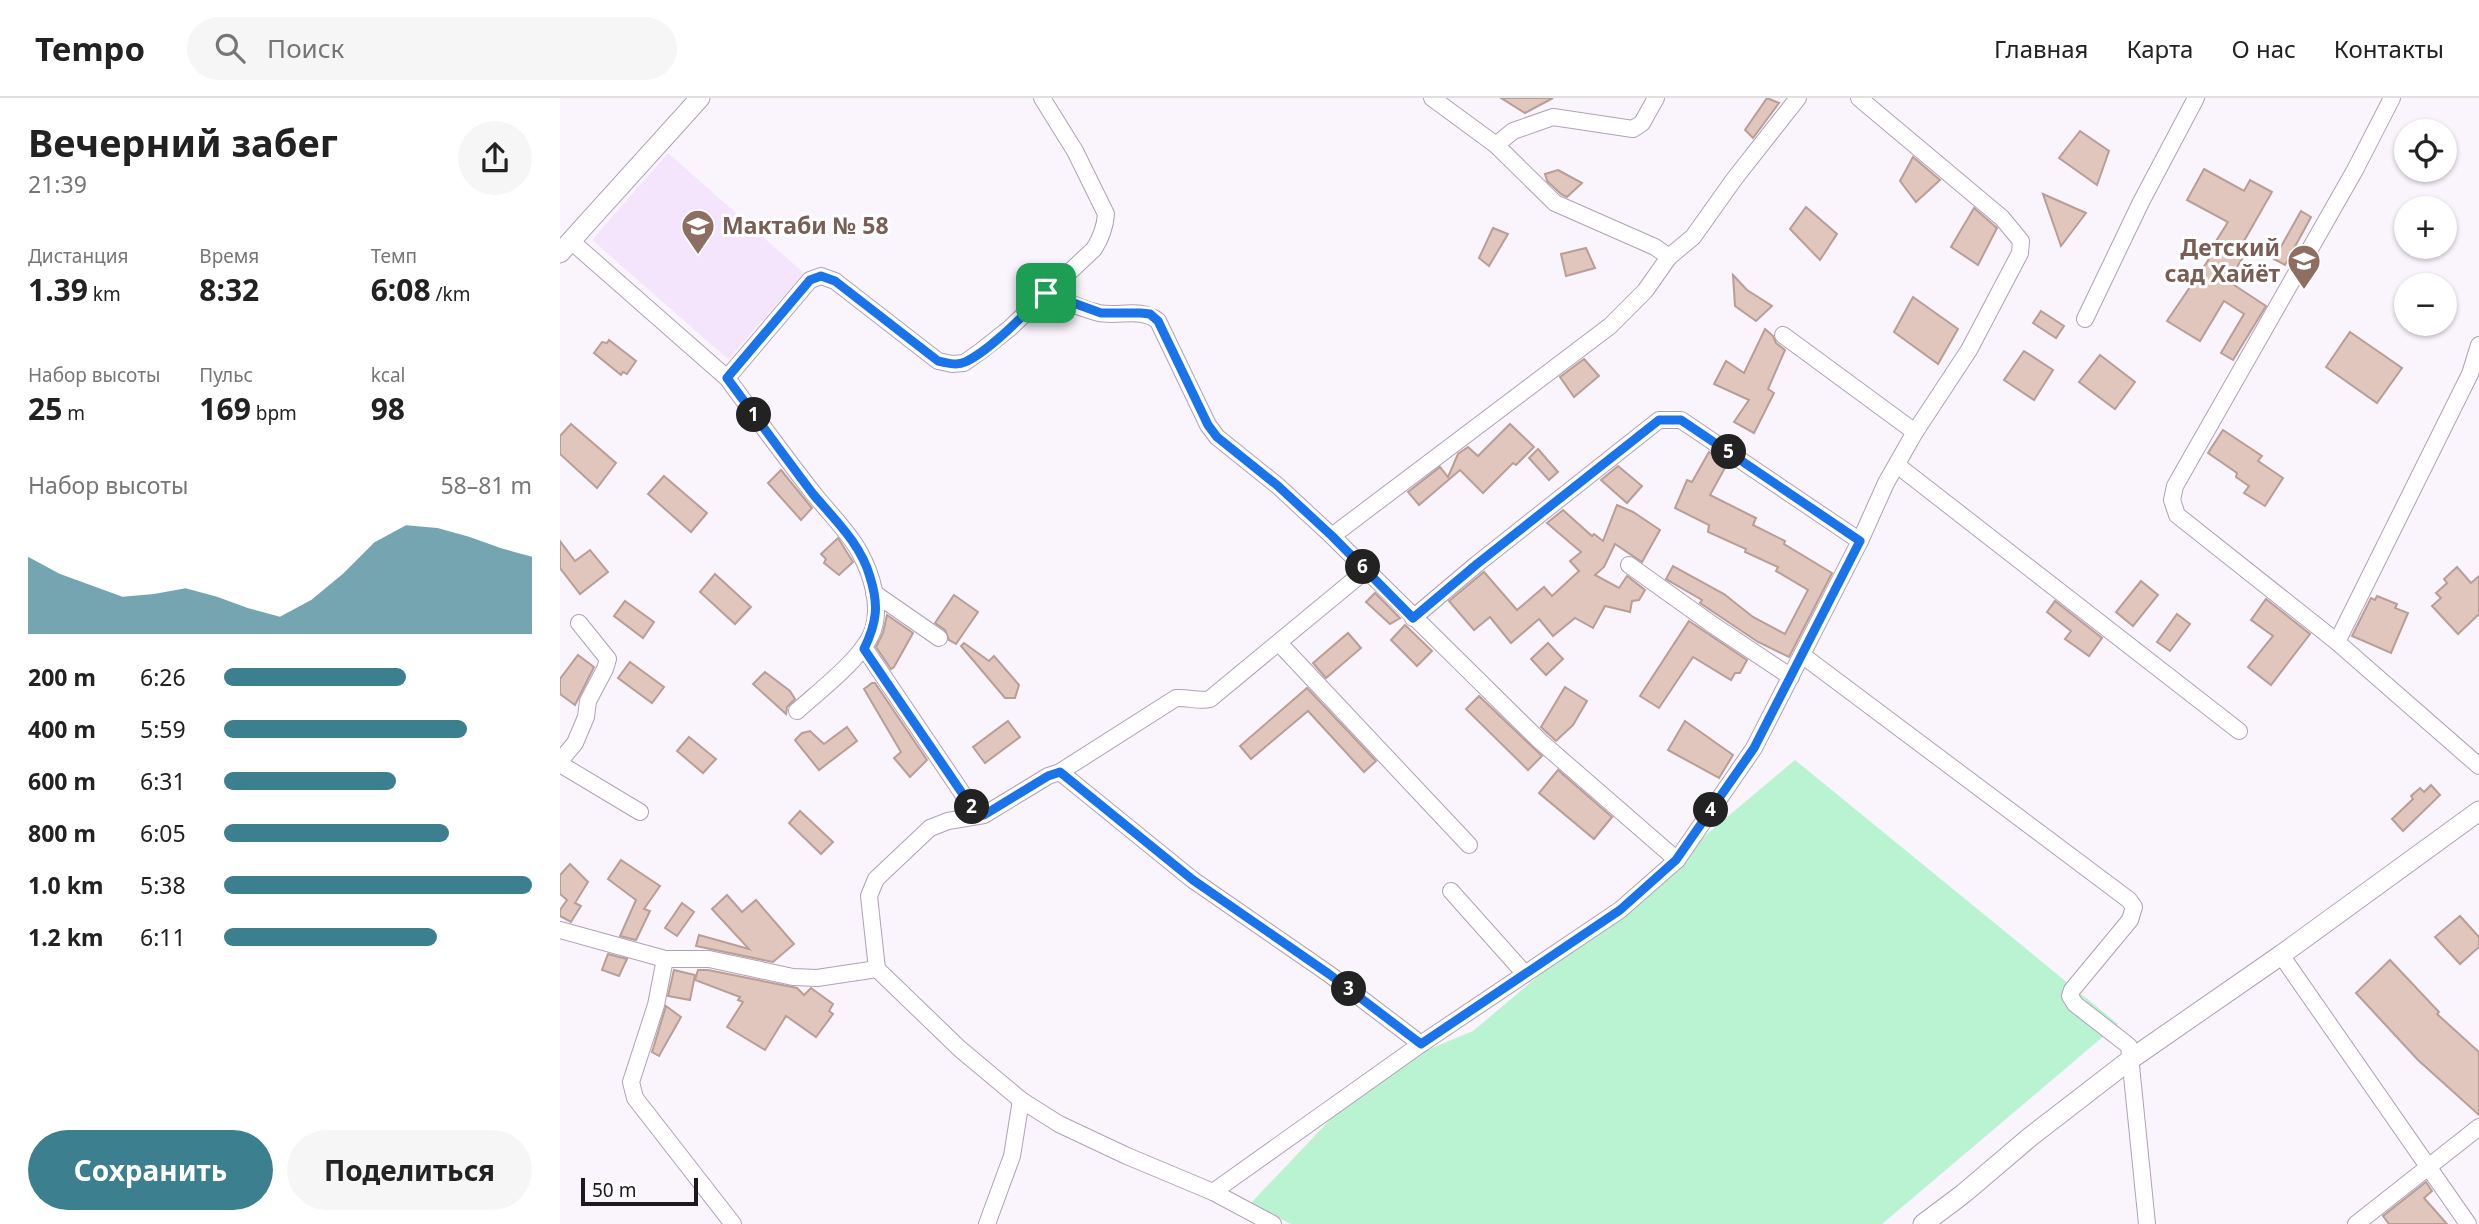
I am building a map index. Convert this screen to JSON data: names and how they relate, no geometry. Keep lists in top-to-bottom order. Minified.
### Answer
{"places":{"school or university":["Мактаби № 58","Детский сад Хайёт"]},"scale_bar":"50 m","page":{"header":"Tempo","search":"Поиск","nav":["Главная","Карта","О нас","Контакты"],"heading":["Вечерний забег","21:39"],"map_buttons":["+","−"],"stats":[["Дистанция","1.39 km"],["Время","8:32"],["Темп","6:08 /km"],["Набор высоты","25 m"],["Пульс","169 bpm"],["kcal","98"]],"pins":["1","5","6","2","4","3"],"chart":["Набор высоты","58–81 m"],"list":[{"name":"200 m","note":"6:26"},{"name":"400 m","note":"5:59"},{"name":"600 m","note":"6:31"},{"name":"800 m","note":"6:05"},{"name":"1.0 km","note":"5:38"},{"name":"1.2 km","note":"6:11"}],"buttons":["Сохранить","Поделиться"],"scale":"50 m"}}
